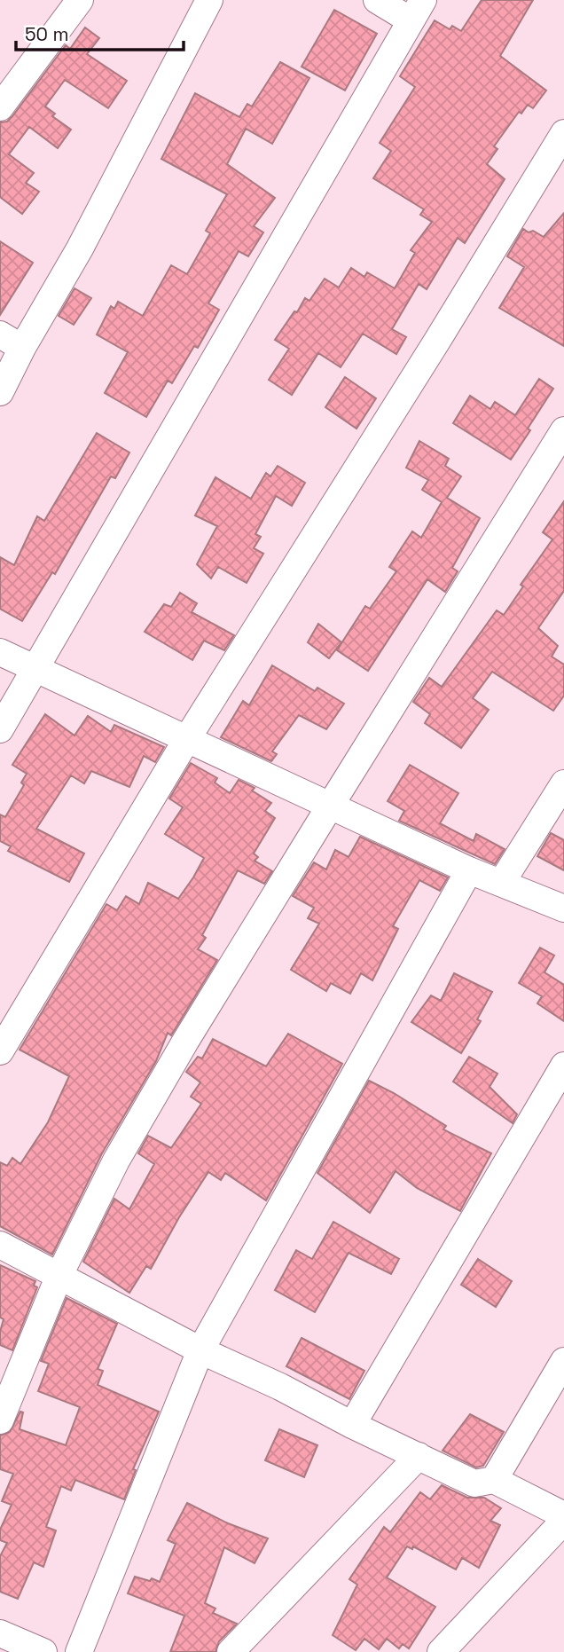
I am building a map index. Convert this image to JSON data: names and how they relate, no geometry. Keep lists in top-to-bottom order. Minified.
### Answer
{"scale_bar":"50 m"}
